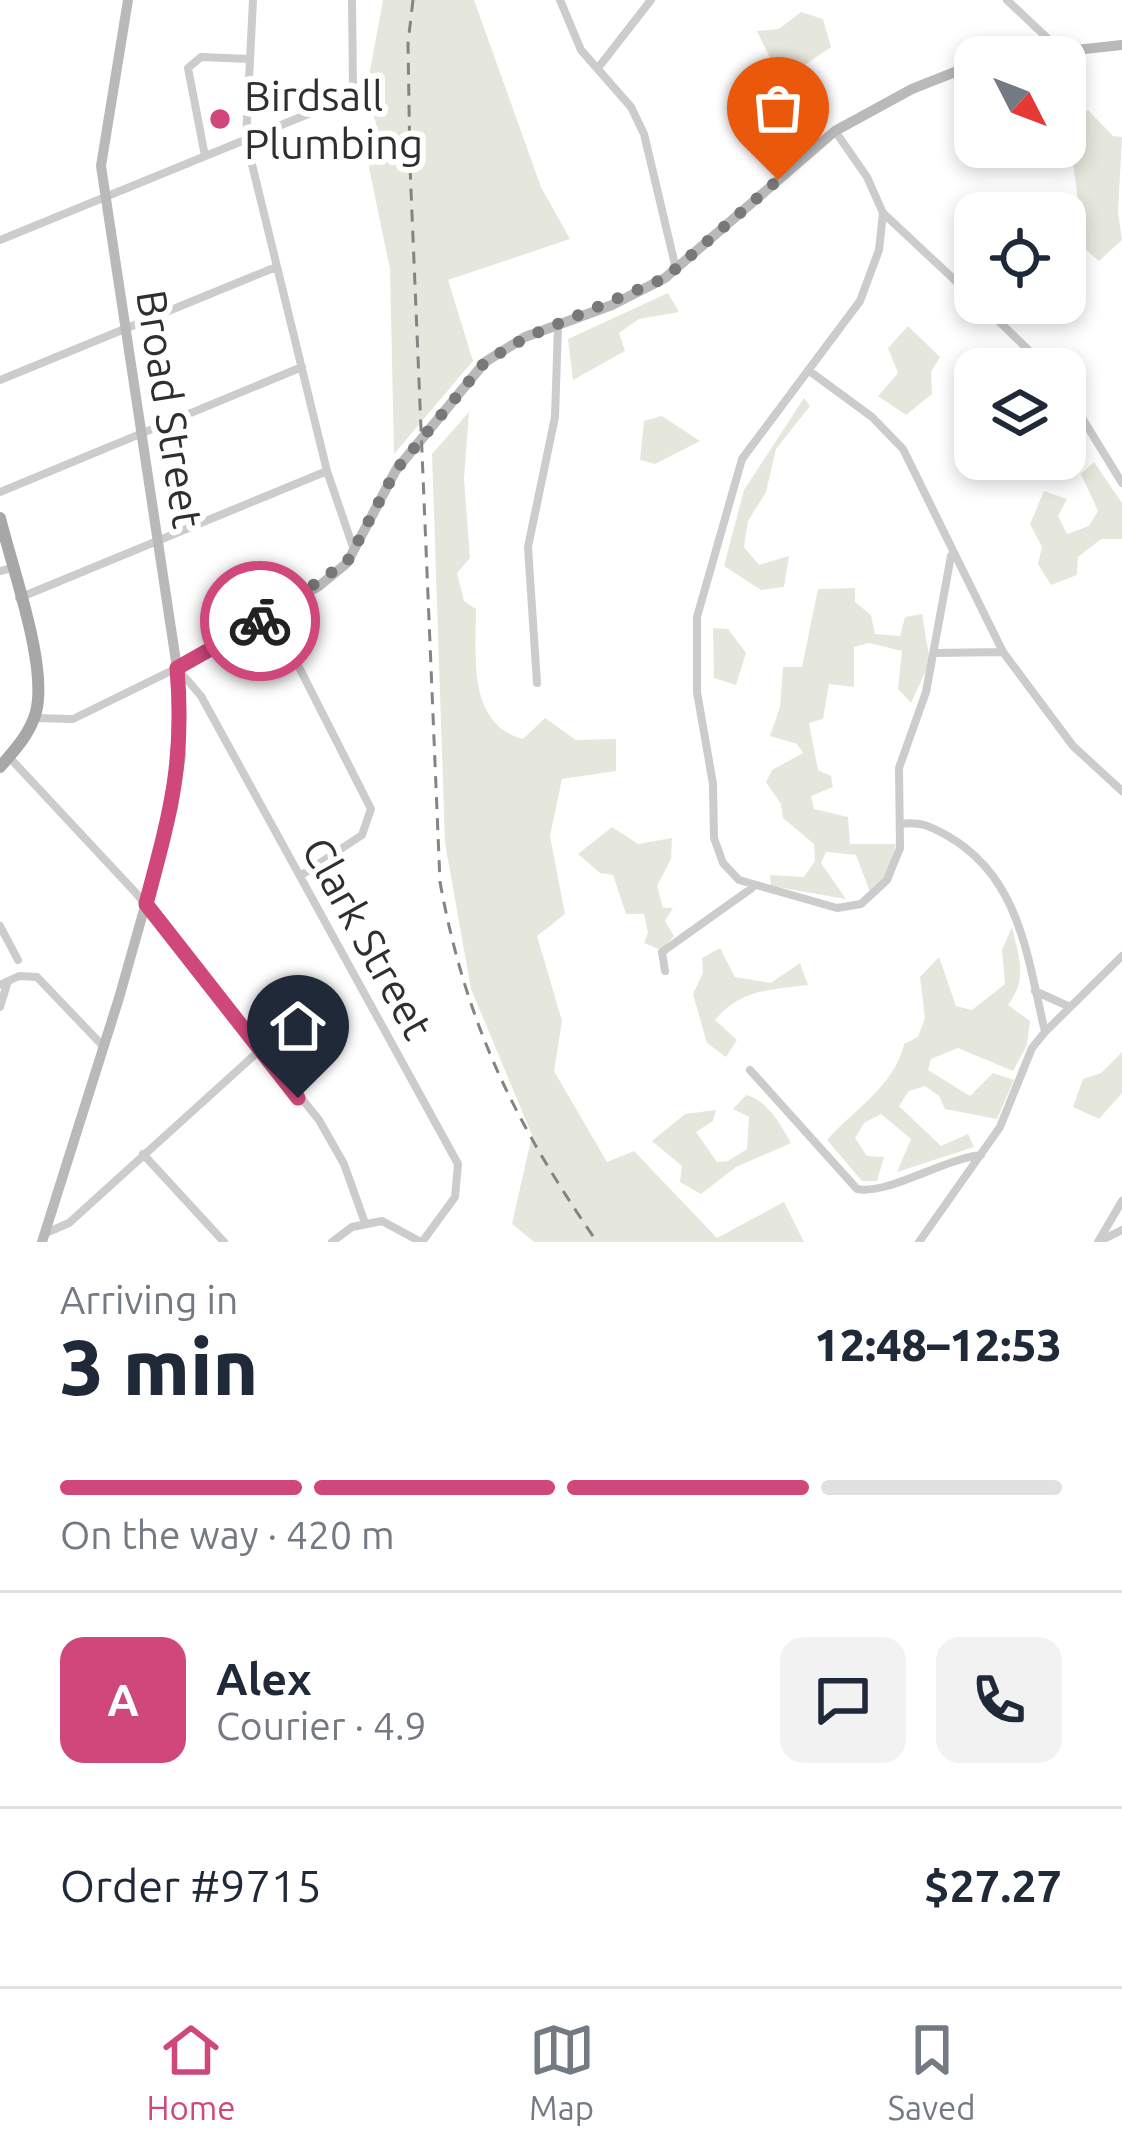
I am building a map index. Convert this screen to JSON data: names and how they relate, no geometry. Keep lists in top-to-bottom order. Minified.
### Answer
{"streets":{"main road":["Broad Street"],"street":["Clark Street"]},"crossings":[["Broad Street","Clark Street"]],"places":["Birdsall Plumbing"],"north":"bottom right","page":{"heading":["3 min","Arriving in","12:48–12:53"],"panel":["Alex","Courier · 4.9","Order #9715","$27.27"],"bar":"On the way · 420 m","round":"A","tabs":["Home","Map","Saved"]}}
